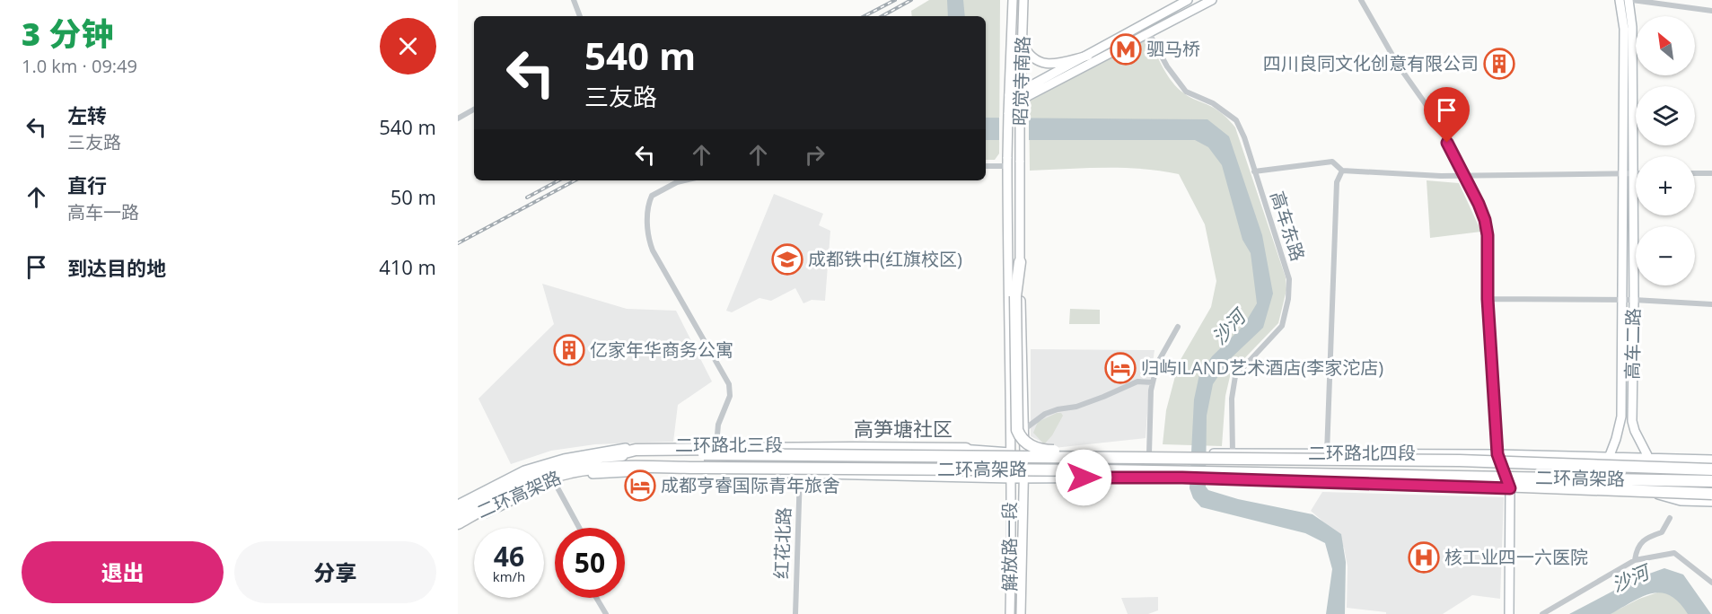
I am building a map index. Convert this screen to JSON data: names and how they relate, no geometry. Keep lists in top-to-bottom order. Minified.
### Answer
{"streets":{"highway":["二环高架路"],"main road":["昭觉寺南路","高车二路","二环路北三段","二环路北四段","解放路一段"],"street":["高车东路","红花北路"]},"crossings":[["昭觉寺南路","解放路一段"],["高车东路","二环路北四段"],["高车二路","二环路北四段"],["二环路北三段","二环路北四段"],["二环路北三段","二环高架路"],["二环路北三段","红花北路"],["二环路北三段","解放路一段"],["二环路北四段","解放路一段"]],"districts":["高笋塘社区"],"water":["沙河"],"places":{"metro station":["驷马桥"],"building":["四川良同文化创意有限公司","亿家年华商务公寓"],"school or university":["成都铁中(红旗校区)"],"hotel":["归屿ILAND艺术酒店(李家沱店)","成都亨睿国际青年旅舍"],"hospital":["核工业四一六医院"]},"north":"top left","page":{"heading":["3 分钟","1.0 km · 09:49"],"map_buttons":["+","−"],"turn":["540 m","三友路"],"list":[{"name":"左转","note":"三友路","value":"540 m"},{"name":"直行","note":"高车一路","value":"50 m"},{"name":"到达目的地","value":"410 m"}],"speed":"46 km/h","limit":"50","buttons":["退出","分享"]}}
